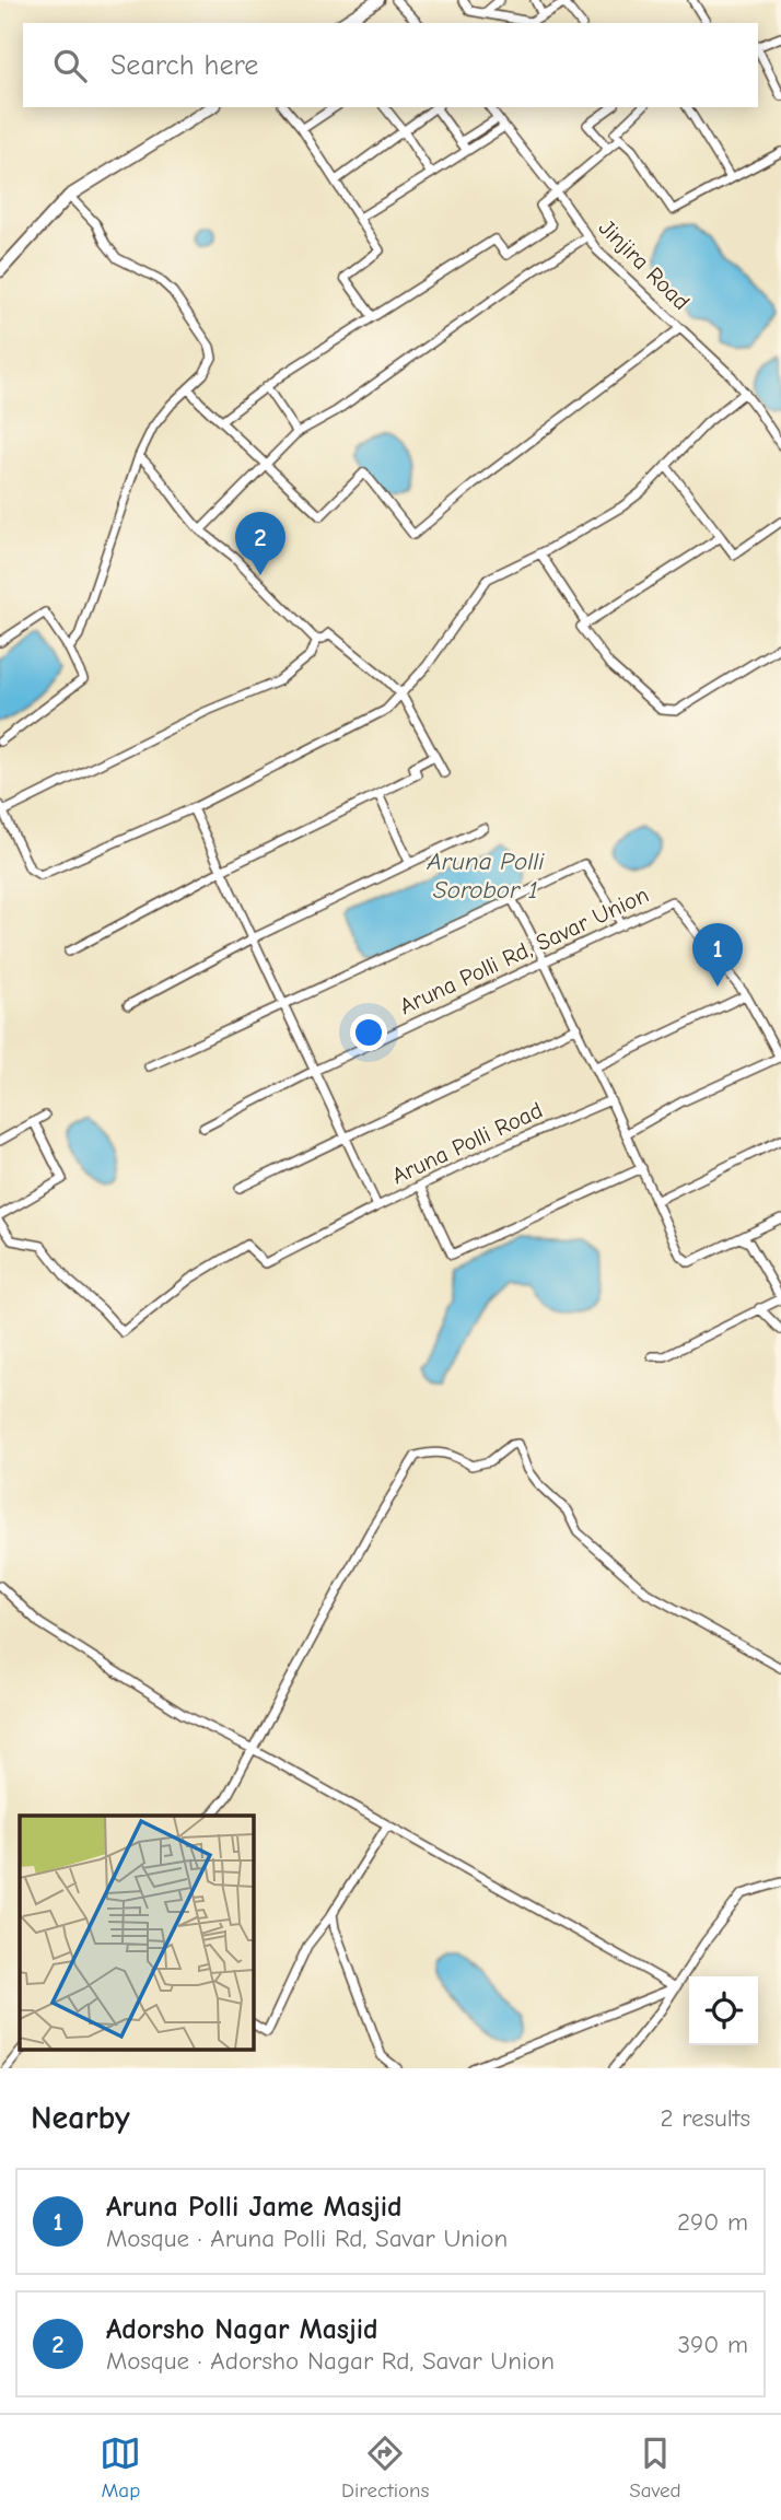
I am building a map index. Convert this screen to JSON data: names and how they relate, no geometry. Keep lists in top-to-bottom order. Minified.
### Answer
{"streets":{"street":["Jinjira Road","Aruna Polli Rd, Savar Union","Aruna Polli Road"]},"crossings":[["Aruna Polli Rd, Savar Union","Aruna Polli Road"]],"water":["Aruna Polli Sorobor 1"],"page":{"search":"Search here","pins":["2","1"],"heading":["Nearby","2 results"],"list":[{"mark":"1","name":"Aruna Polli Jame Masjid","note":"Mosque · Aruna Polli Rd, Savar Union","value":"290 m"},{"mark":"2","name":"Adorsho Nagar Masjid","note":"Mosque · Adorsho Nagar Rd, Savar Union","value":"390 m"}],"nav":["Map","Directions","Saved"]}}
